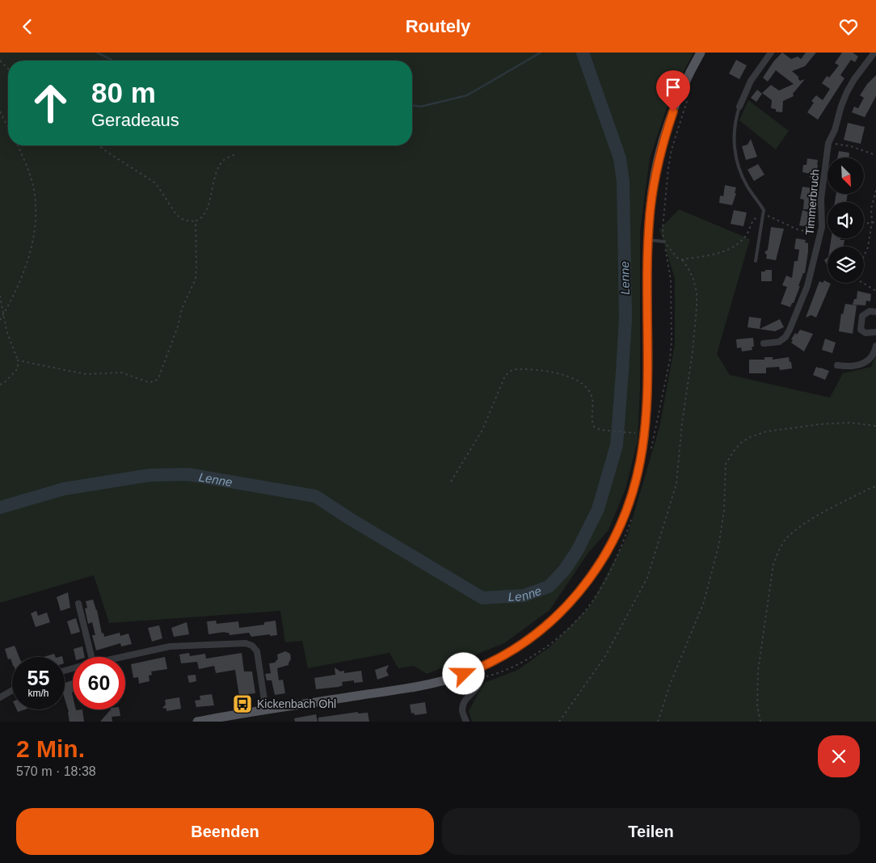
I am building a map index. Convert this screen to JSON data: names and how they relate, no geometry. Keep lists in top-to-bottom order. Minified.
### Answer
{"streets":{"street":["Timmerbruch"]},"water":["Lenne"],"places":{"bus stop":["Kickenbach Ohl"]},"north":"bottom right","page":{"header":"Routely","turn":["80 m","Geradeaus"],"speed":"55 km/h","limit":"60","heading":["2 Min.","570 m · 18:38"],"buttons":["Beenden","Teilen"]}}
